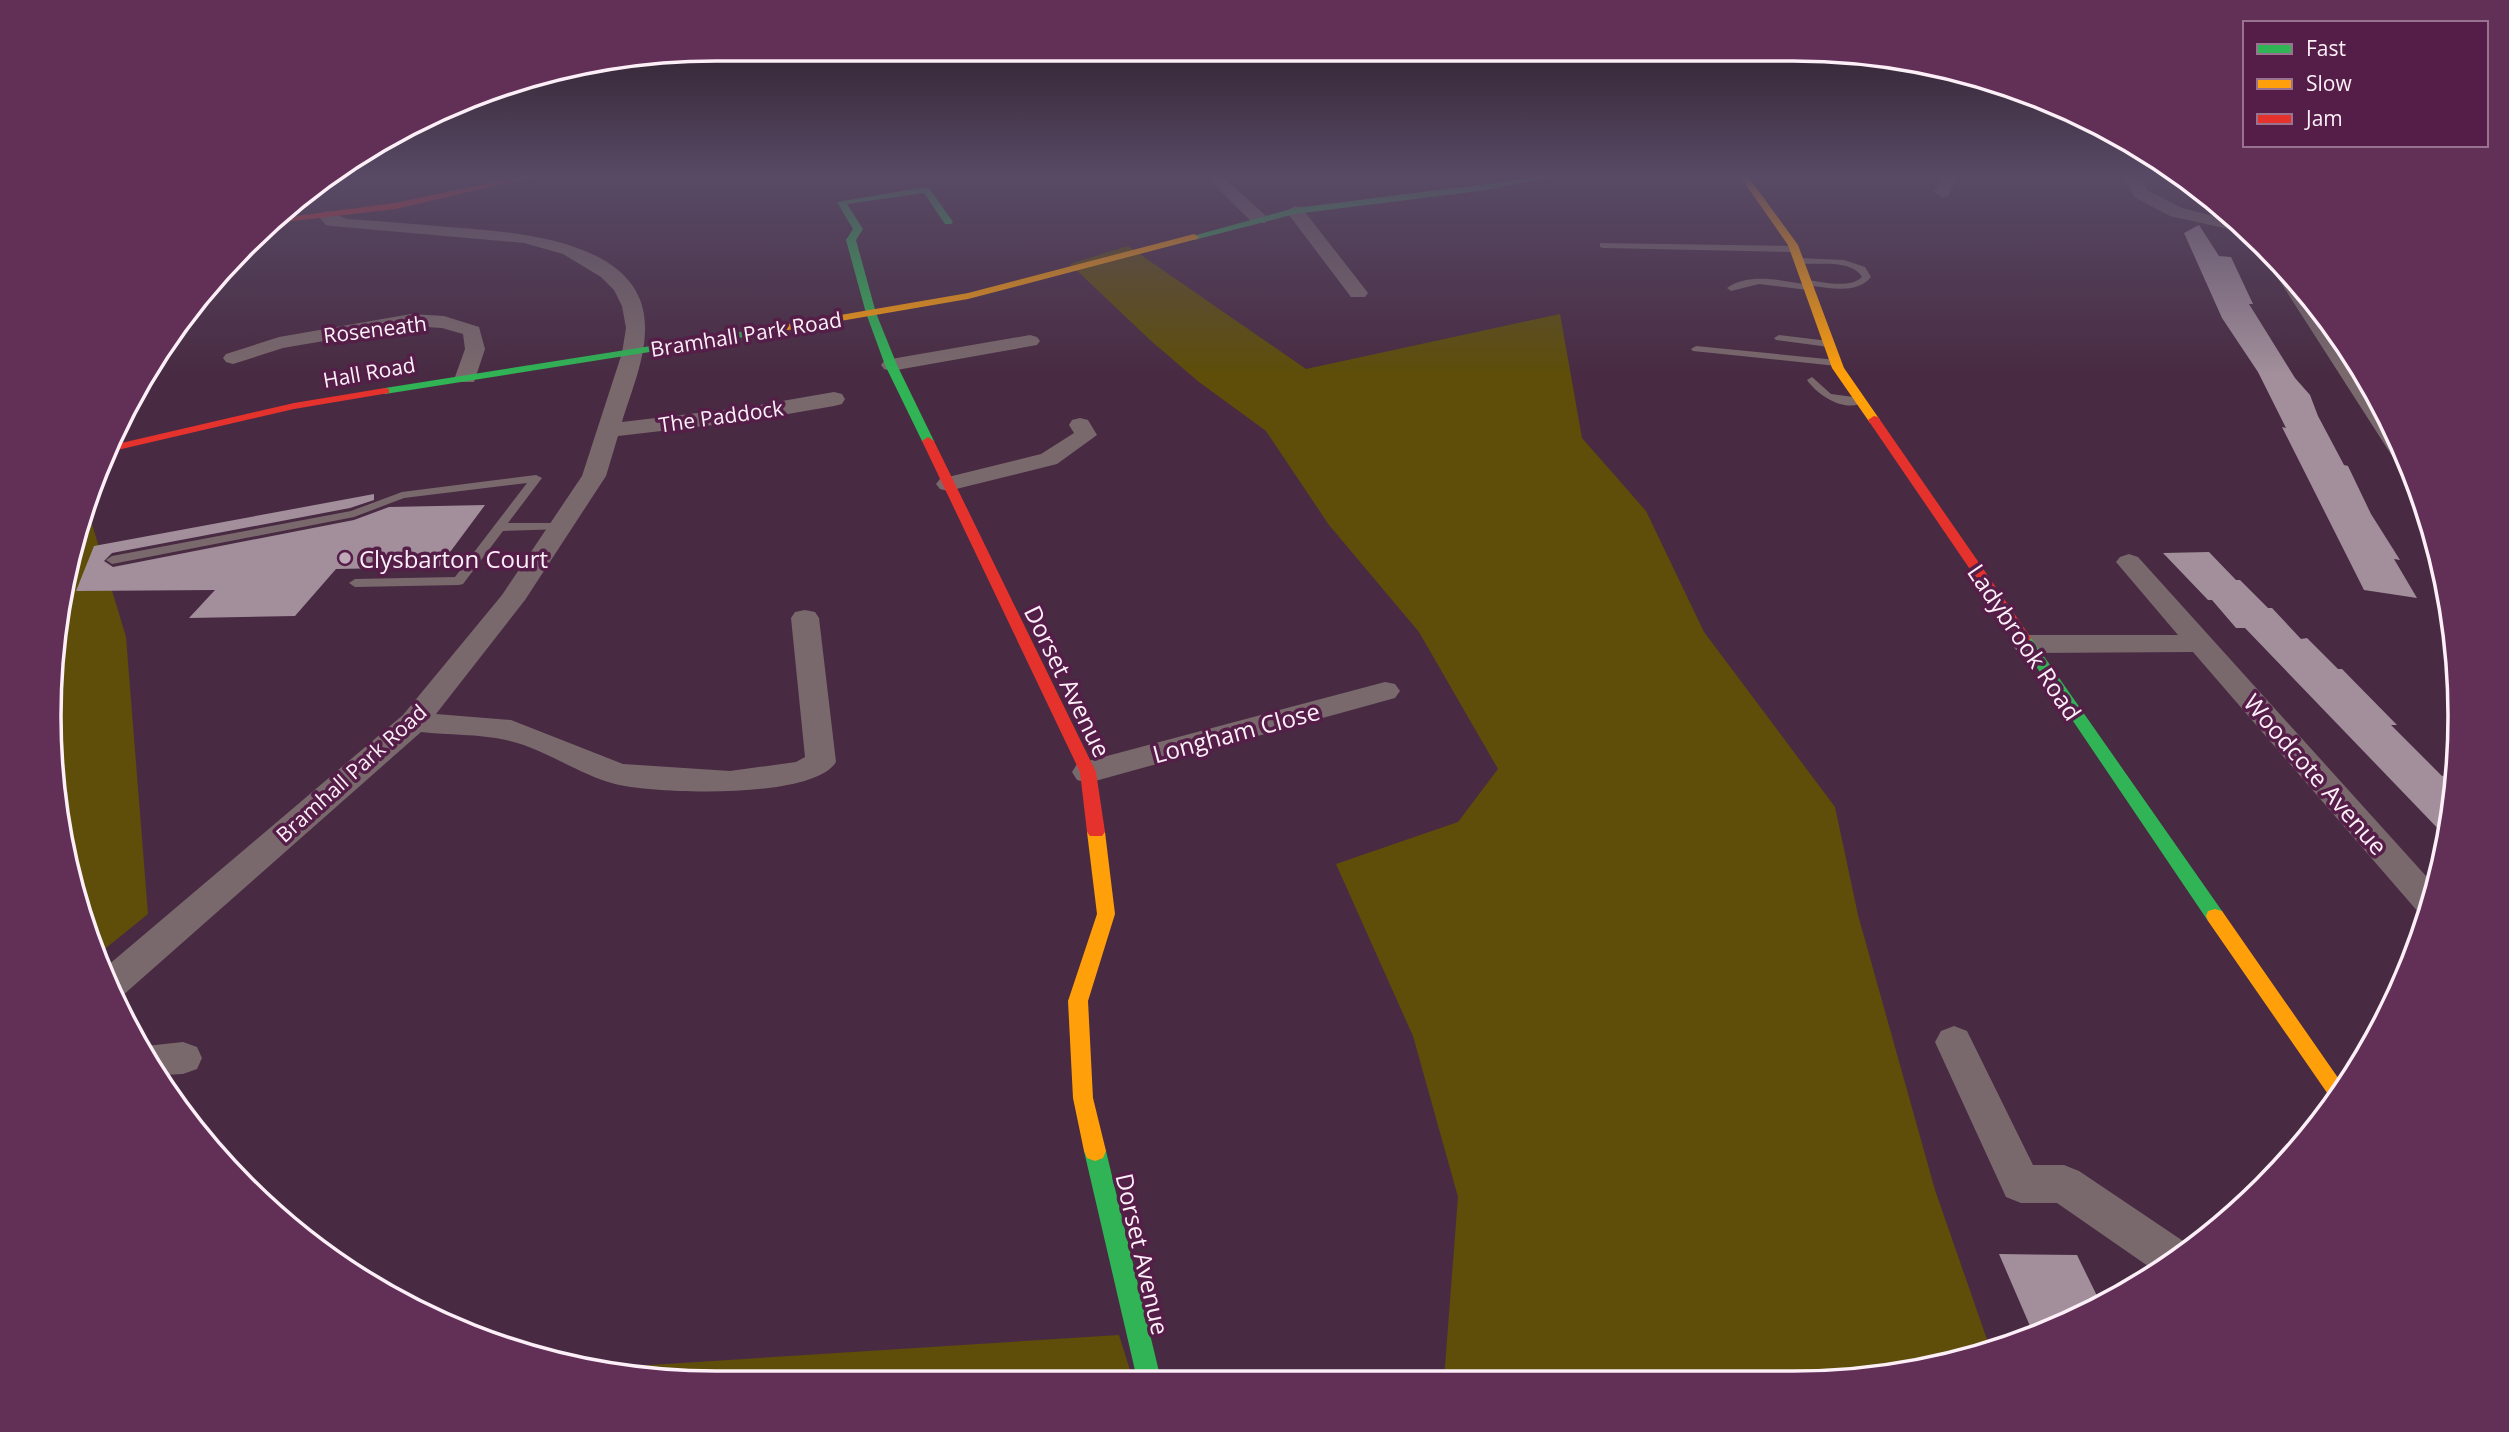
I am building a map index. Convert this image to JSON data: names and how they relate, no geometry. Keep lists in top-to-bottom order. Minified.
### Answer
{"streets":{"street":["Roseneath","Bramhall Park Road","Hall Road","The Paddock","Ladybrook Road","Dorset Avenue","Longham Close","Woodcote Avenue"]},"crossings":[["Roseneath","Hall Road"],["Bramhall Park Road","Hall Road"],["Bramhall Park Road","The Paddock"],["Bramhall Park Road","Dorset Avenue"],["Dorset Avenue","Longham Close"]],"places":["Clysbarton Court"],"legend":["Fast","Slow","Jam"]}
